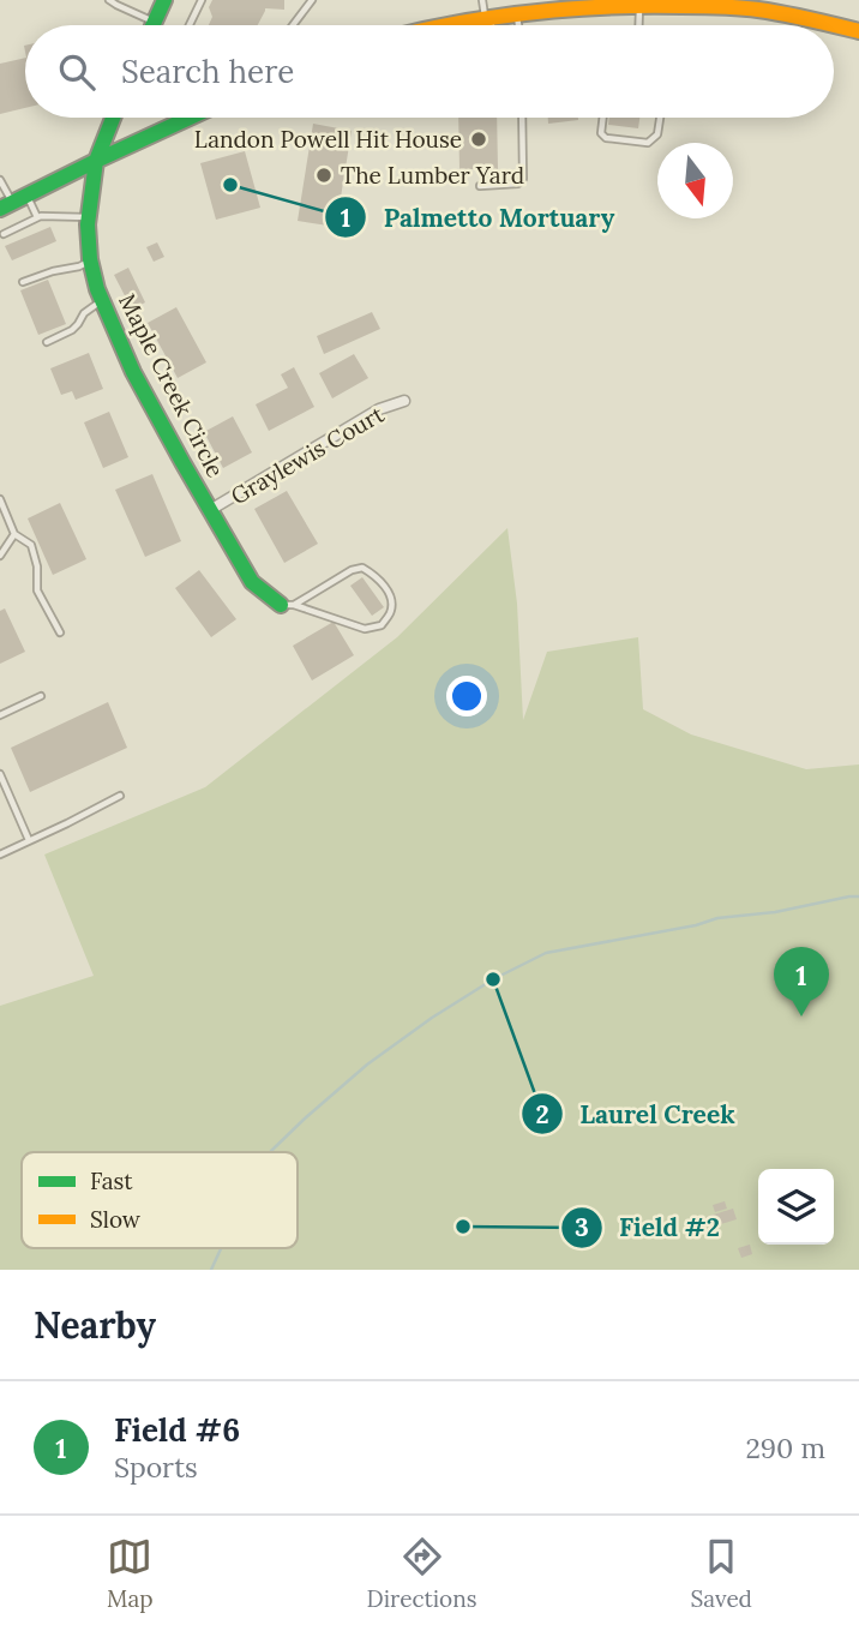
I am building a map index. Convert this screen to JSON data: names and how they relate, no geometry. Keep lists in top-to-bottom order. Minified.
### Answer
{"streets":{"main road":["Maple Creek Circle"],"street":["Graylewis Court"]},"crossings":[["Maple Creek Circle","Graylewis Court"]],"places":["Landon Powell Hit House","The Lumber Yard","Palmetto Mortuary","Laurel Creek","Field #2"],"legend":["Fast","Slow"],"north":"bottom","page":{"search":"Search here","pins":"1","heading":"Nearby","list":[{"mark":"1","name":"Field #6","note":"Sports","value":"290 m"}],"nav":["Map","Directions","Saved"]}}
